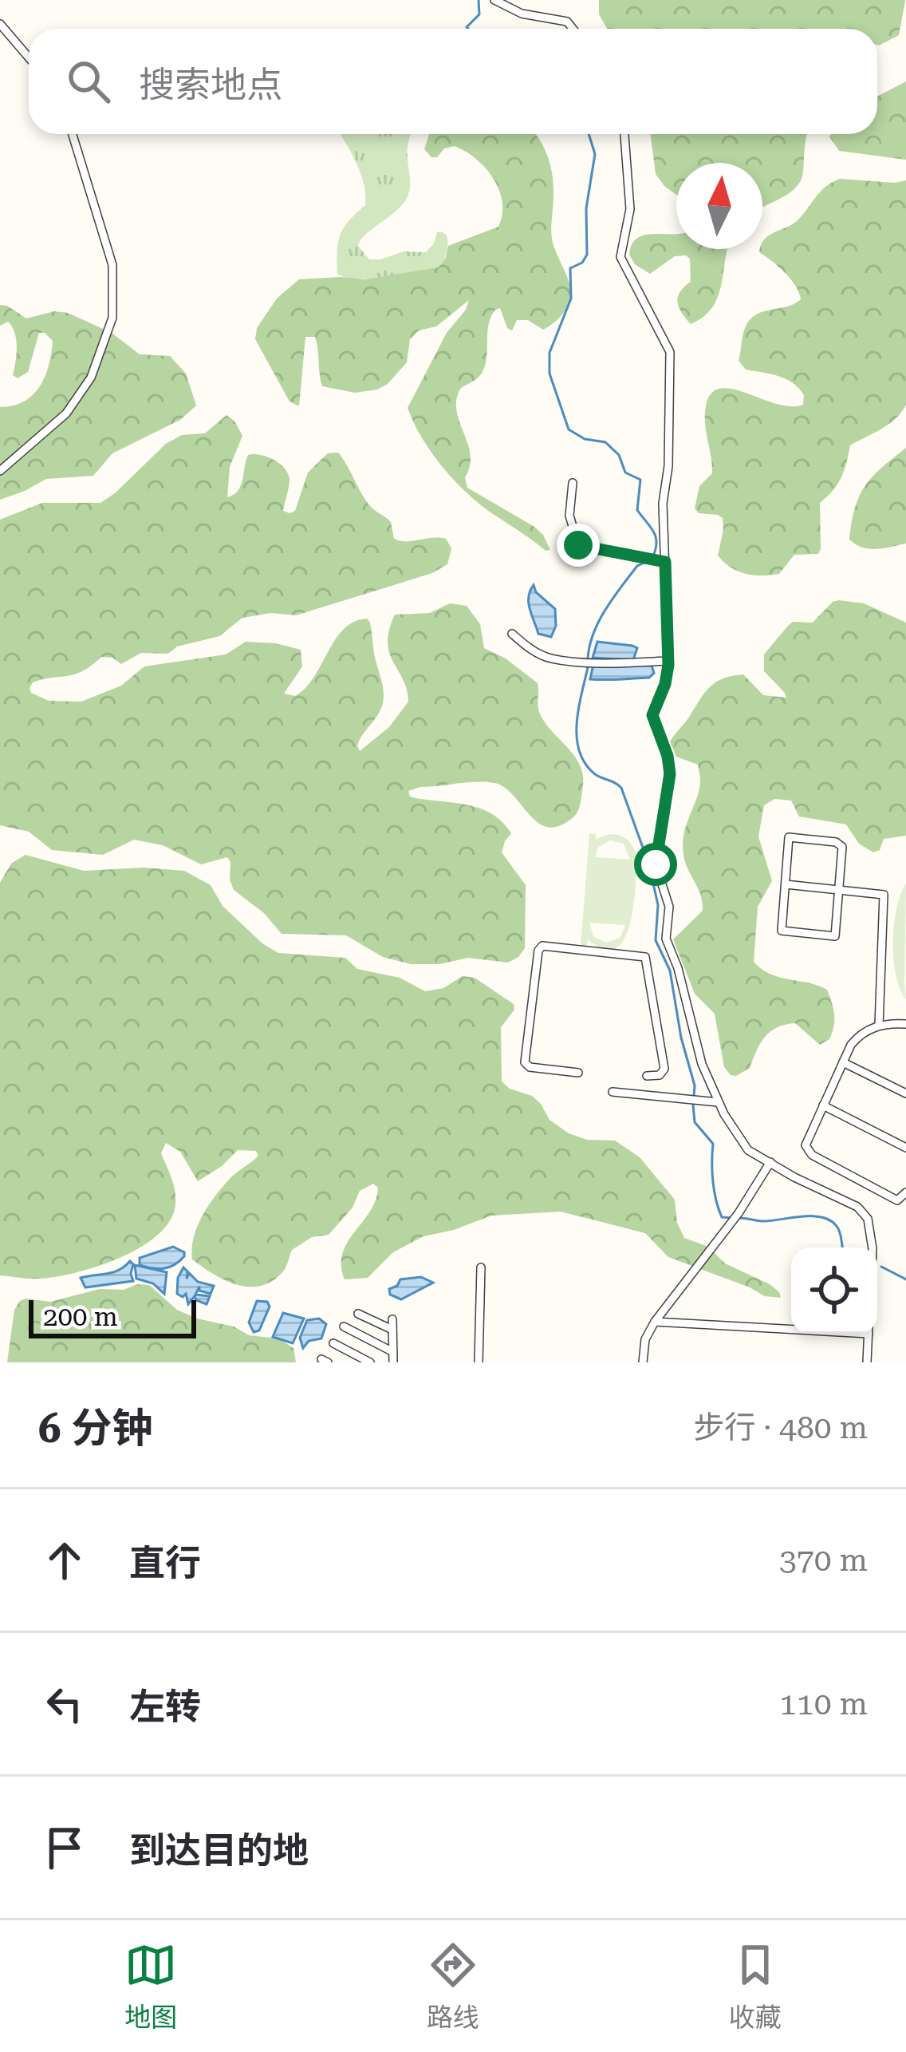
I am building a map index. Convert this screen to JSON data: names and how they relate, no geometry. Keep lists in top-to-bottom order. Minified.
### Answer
{"scale_bar":"200 m","north":"top","page":{"search":"搜索地点","scale":"200 m","heading":["6 分钟","步行 · 480 m"],"list":[["直行","370 m"],["左转","110 m"],"到达目的地"],"nav":["地图","路线","收藏"]}}
